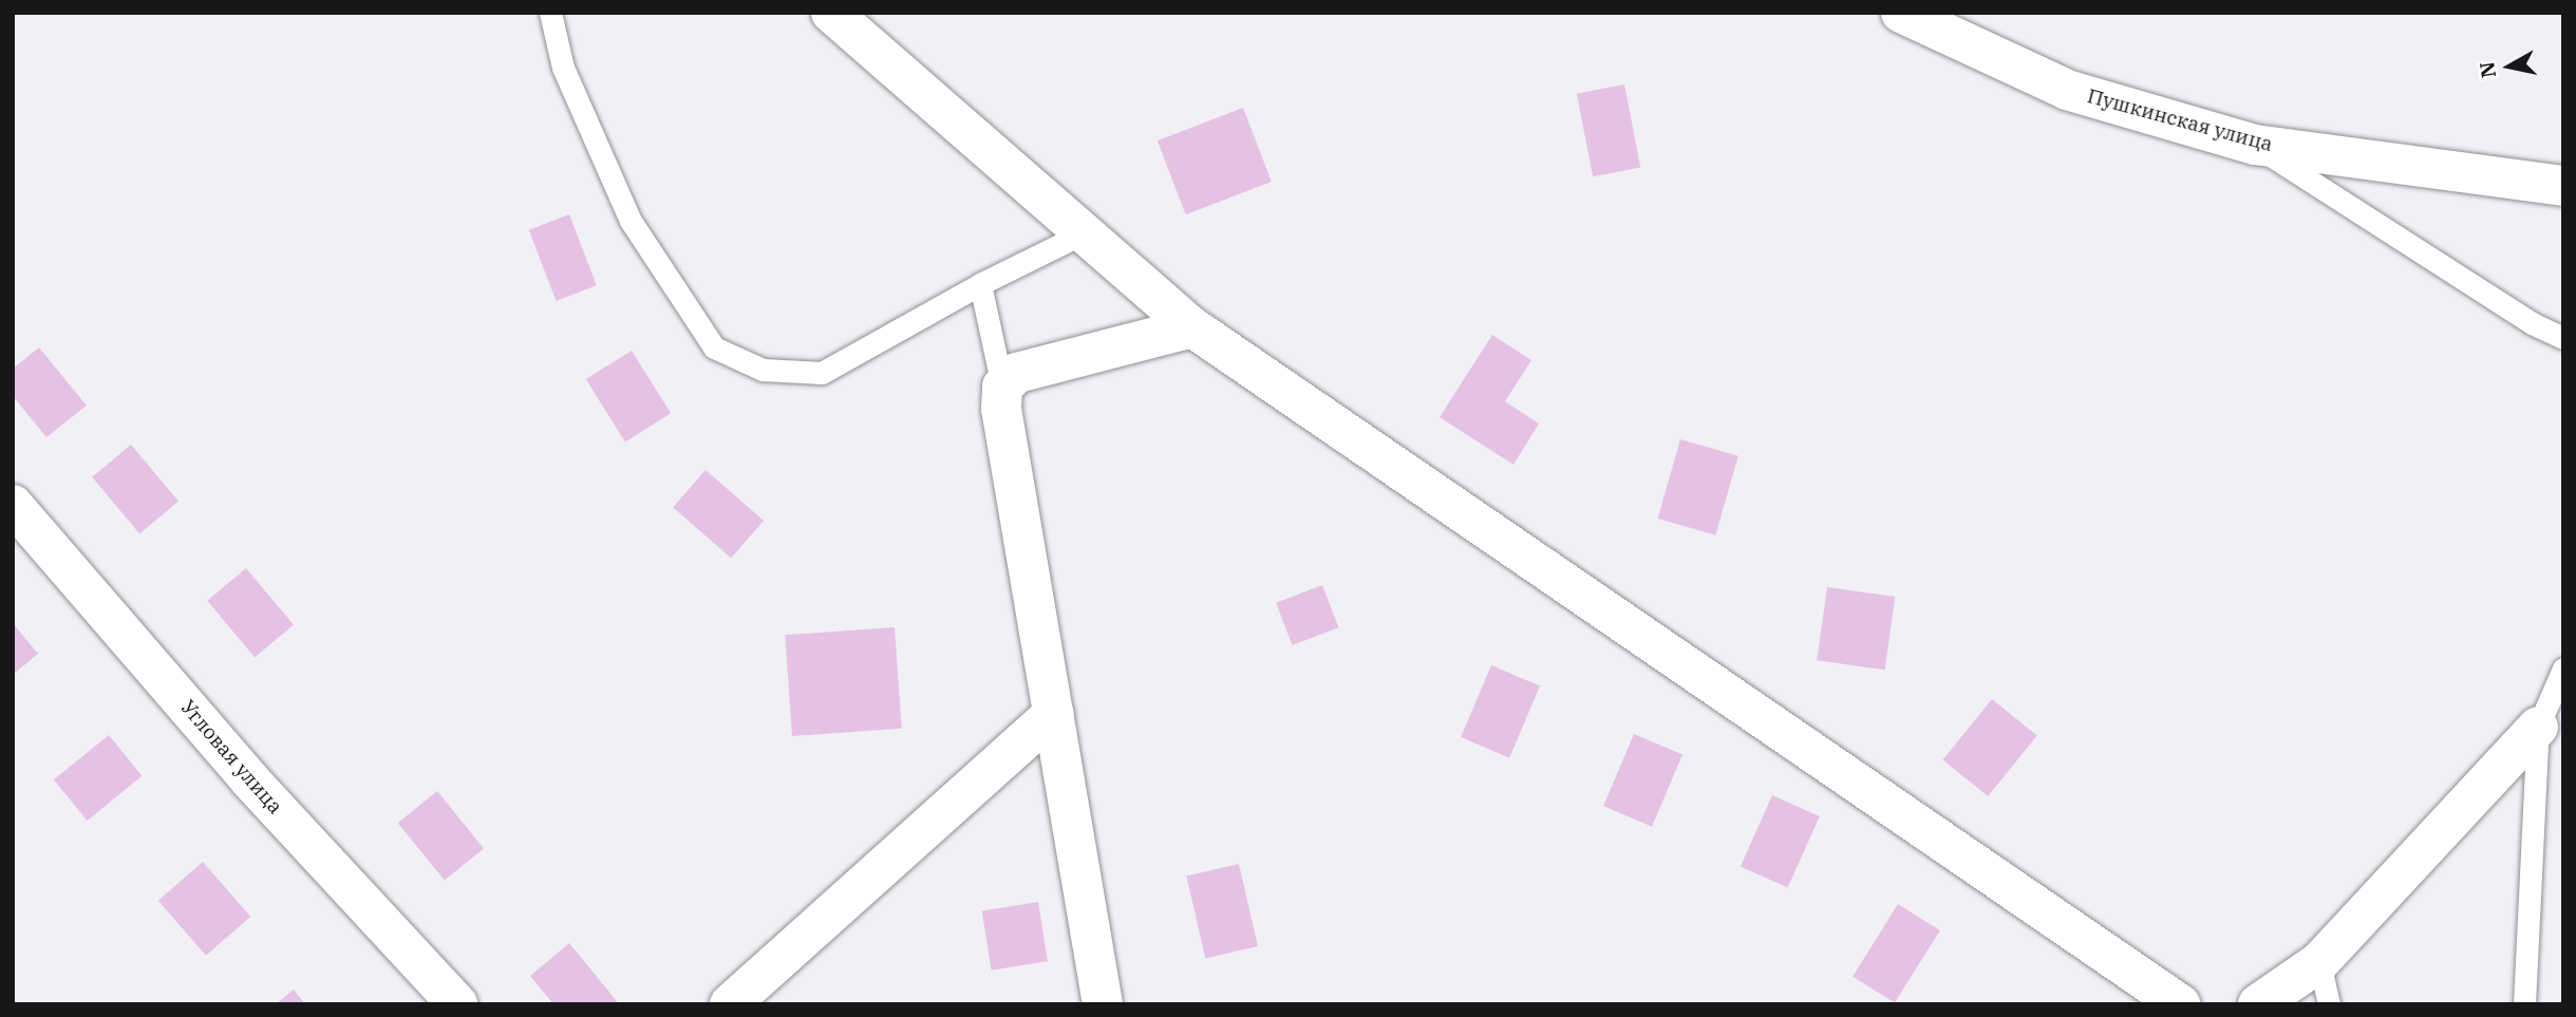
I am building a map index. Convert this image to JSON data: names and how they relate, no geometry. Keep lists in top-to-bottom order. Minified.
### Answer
{"streets":{"street":["Пушкинская улица","Угловая улица"]},"north":"left"}
